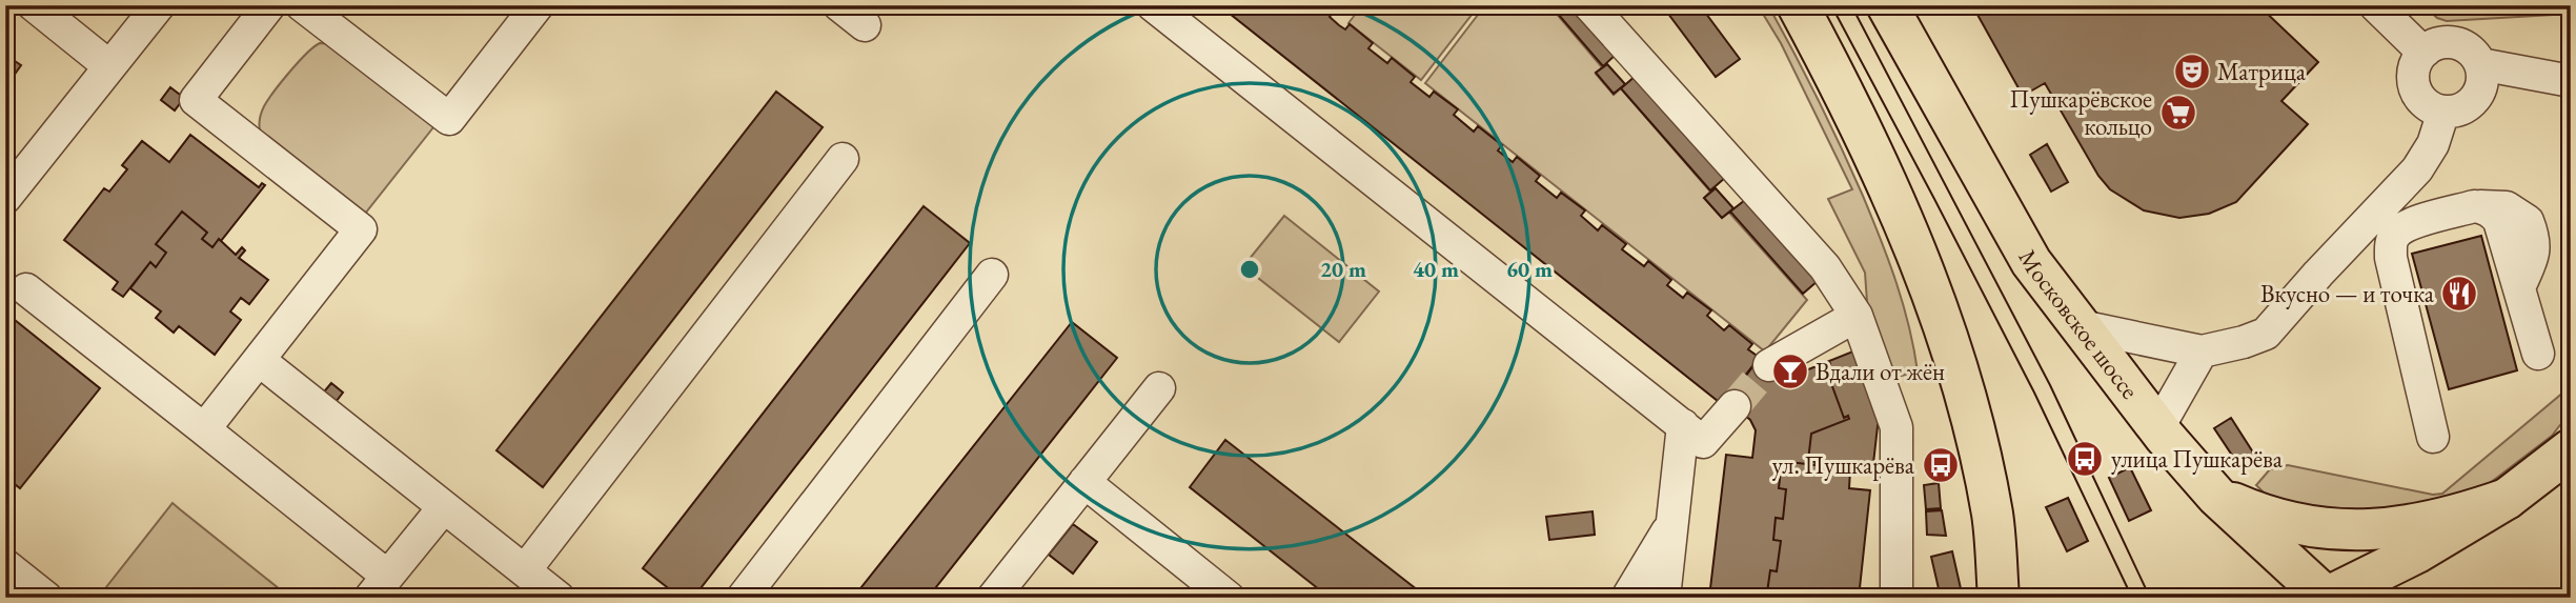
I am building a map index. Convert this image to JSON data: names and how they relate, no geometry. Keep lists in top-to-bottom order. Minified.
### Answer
{"streets":{"main road":["Московское шоссе"]},"places":{"theatre":["Матрица"],"supermarket":["Пушкарёвское кольцо"],"restaurant":["Вкусно — и точка"],"bar":["Вдали от жён"],"bus stop":["улица Пушкарёва","ул. Пушкарёва"]},"rings":["20 m","40 m","60 m"]}
